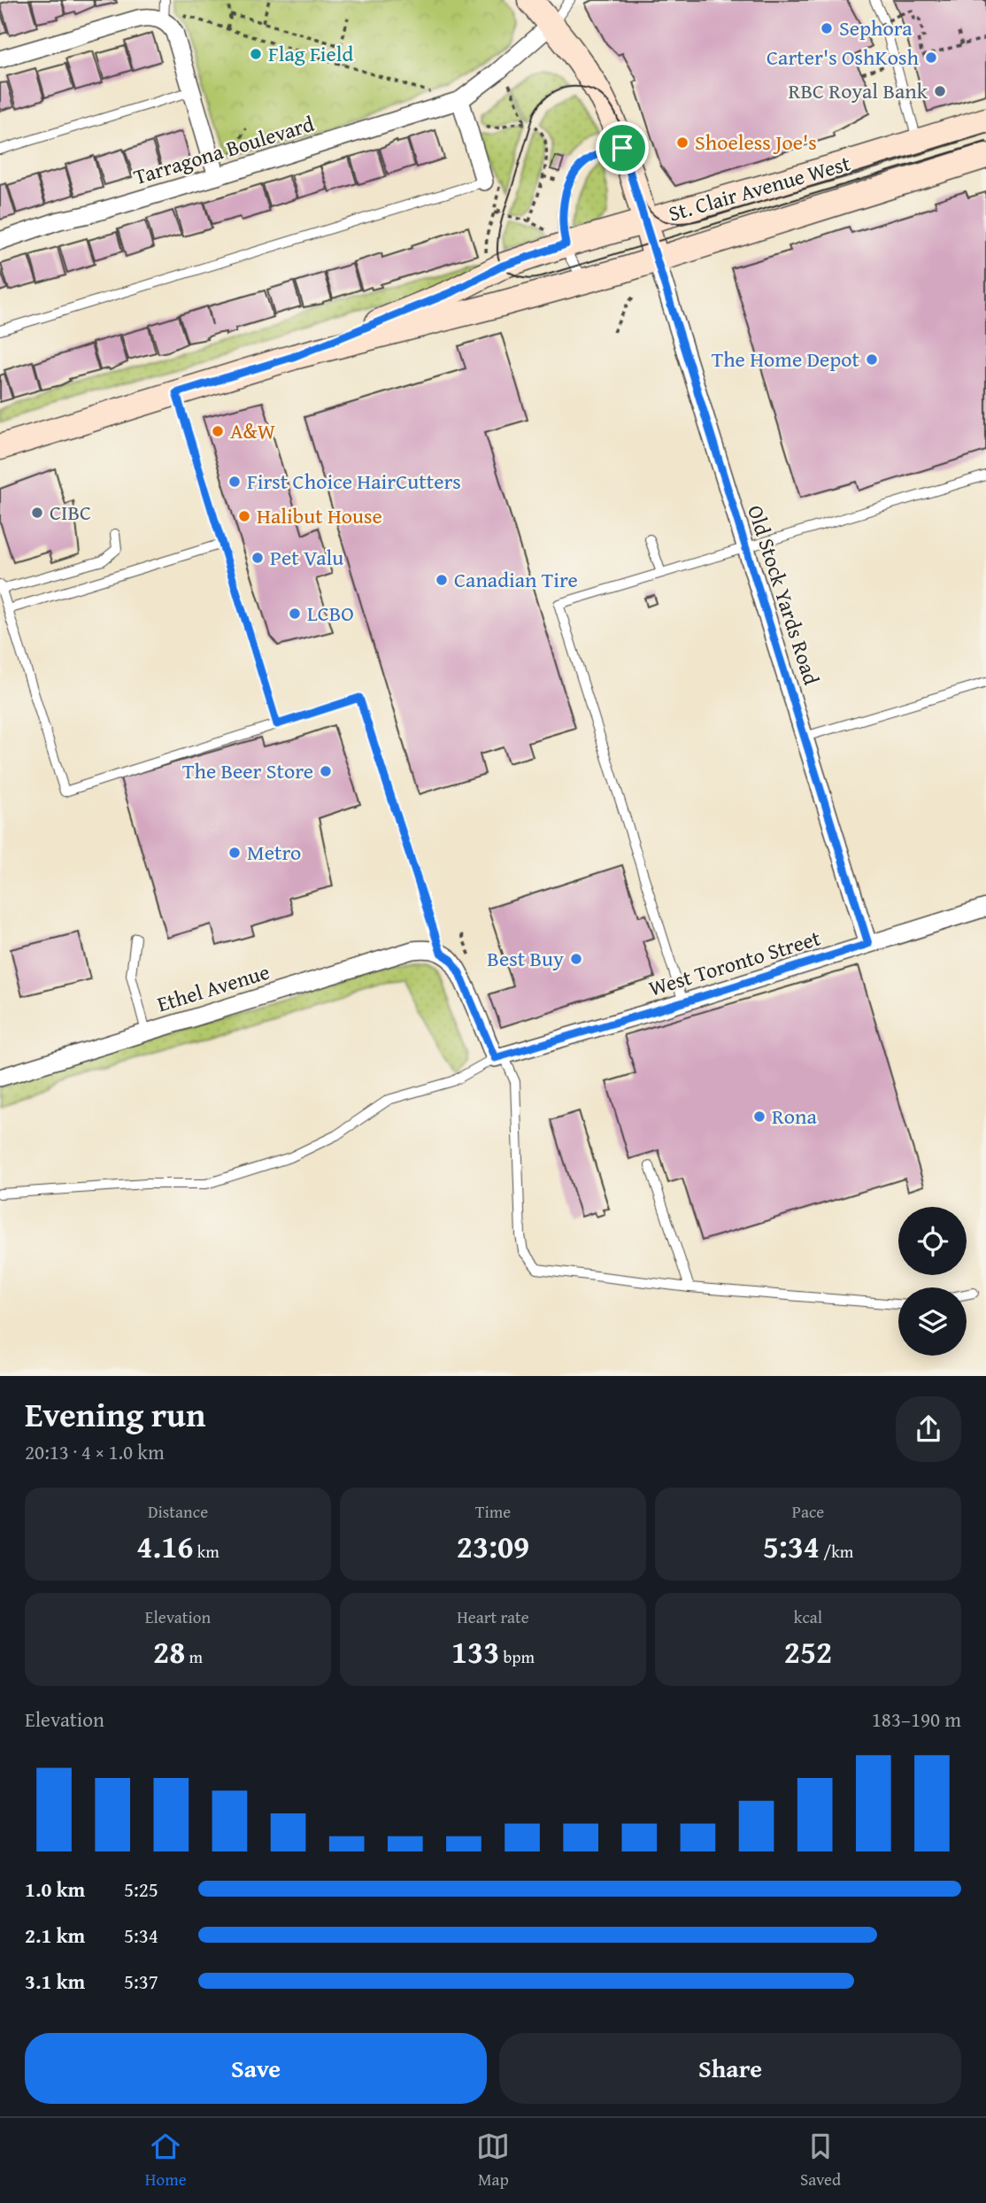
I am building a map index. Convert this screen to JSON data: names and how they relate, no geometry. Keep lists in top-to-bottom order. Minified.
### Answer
{"streets":{"main road":["St. Clair Avenue West"],"street":["Tarragona Boulevard","Old Stock Yards Road","West Toronto Street","Ethel Avenue"]},"crossings":[["St. Clair Avenue West","Old Stock Yards Road"],["Old Stock Yards Road","West Toronto Street"]],"places":["Sephora","Flag Field","Carter's OshKosh","RBC Royal Bank","Shoeless Joe's","The Home Depot","A&W","First Choice HairCutters","CIBC","Halibut House","Pet Valu","Canadian Tire","LCBO","The Beer Store","Metro","Best Buy","Rona"],"page":{"heading":["Evening run","20:13 · 4 × 1.0 km"],"stats":[["Distance","4.16 km"],["Time","23:09"],["Pace","5:34 /km"],["Elevation","28 m"],["Heart rate","133 bpm"],["kcal","252"]],"chart":["Elevation","183–190 m"],"list":[{"name":"1.0 km","note":"5:25"},{"name":"2.1 km","note":"5:34"},{"name":"3.1 km","note":"5:37"}],"buttons":["Save","Share"],"tabs":["Home","Map","Saved"]}}
